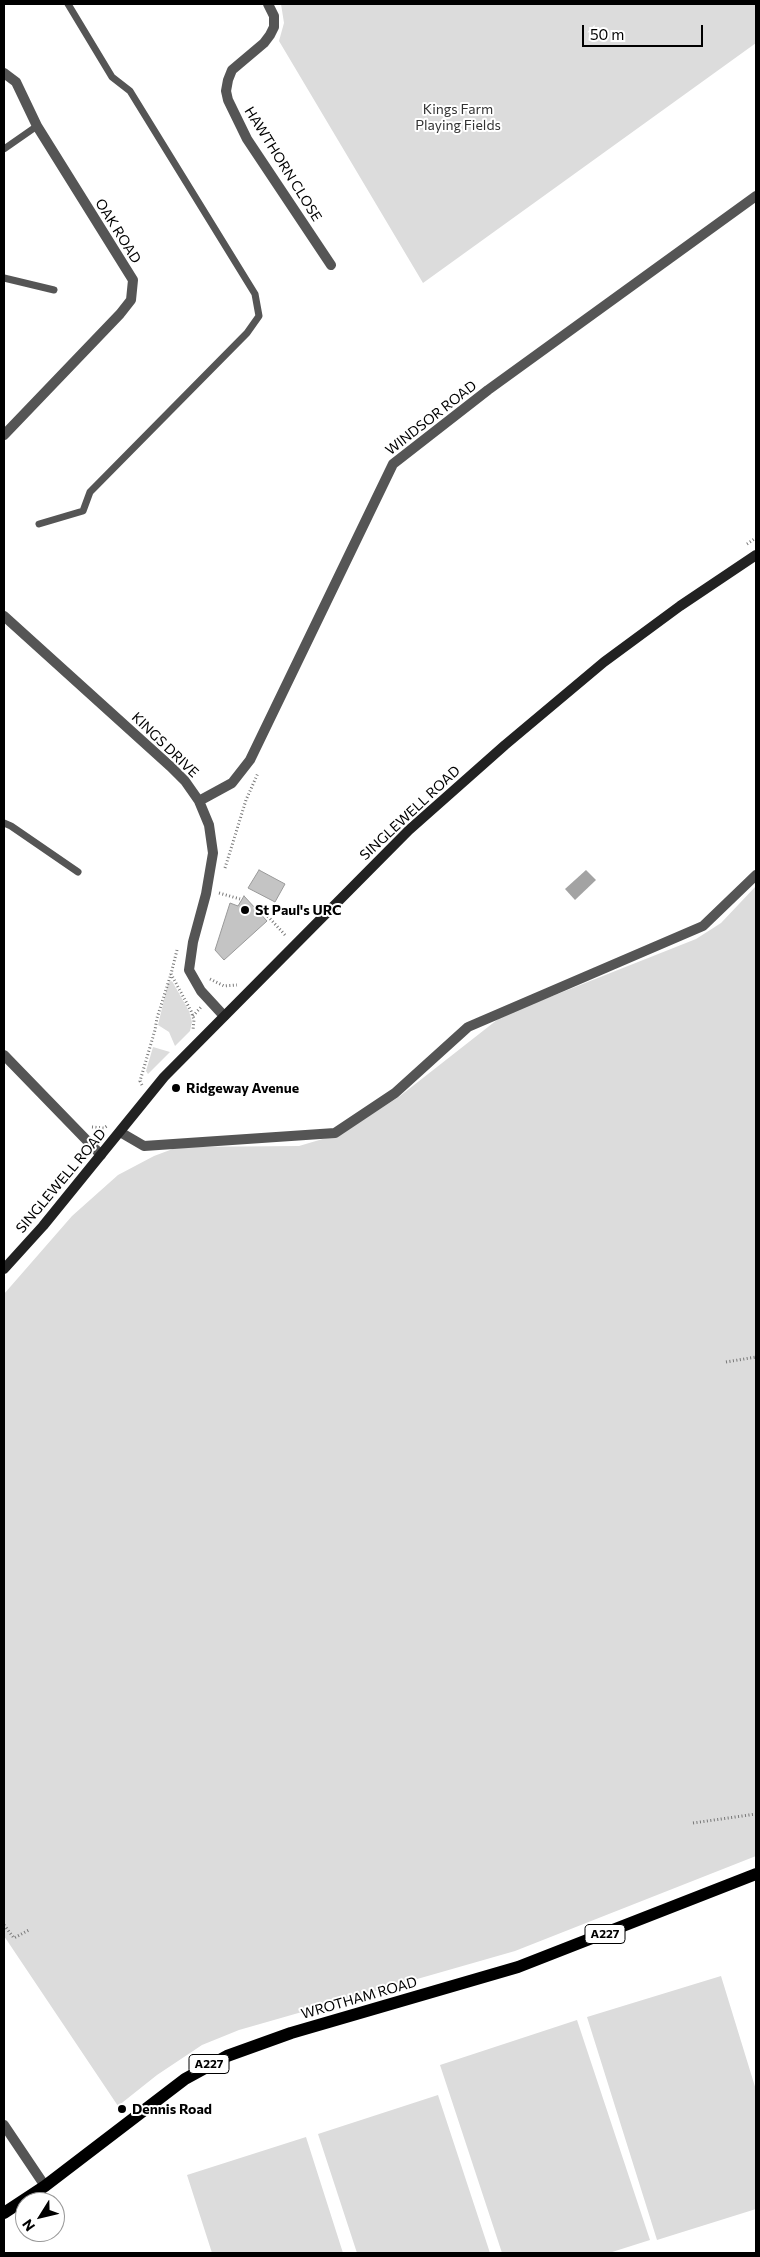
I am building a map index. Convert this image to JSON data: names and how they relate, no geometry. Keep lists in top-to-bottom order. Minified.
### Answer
{"streets":{"main road":["A227","WROTHAM ROAD"],"street":["HAWTHORN CLOSE","OAK ROAD","WINDSOR ROAD","KINGS DRIVE","SINGLEWELL ROAD"]},"crossings":[["WINDSOR ROAD","KINGS DRIVE"],["KINGS DRIVE","SINGLEWELL ROAD"]],"parks":["Kings Farm Playing Fields"],"places":["St Paul's URC","Ridgeway Avenue","Dennis Road"],"scale_bar":"50 m","north":"bottom left"}
